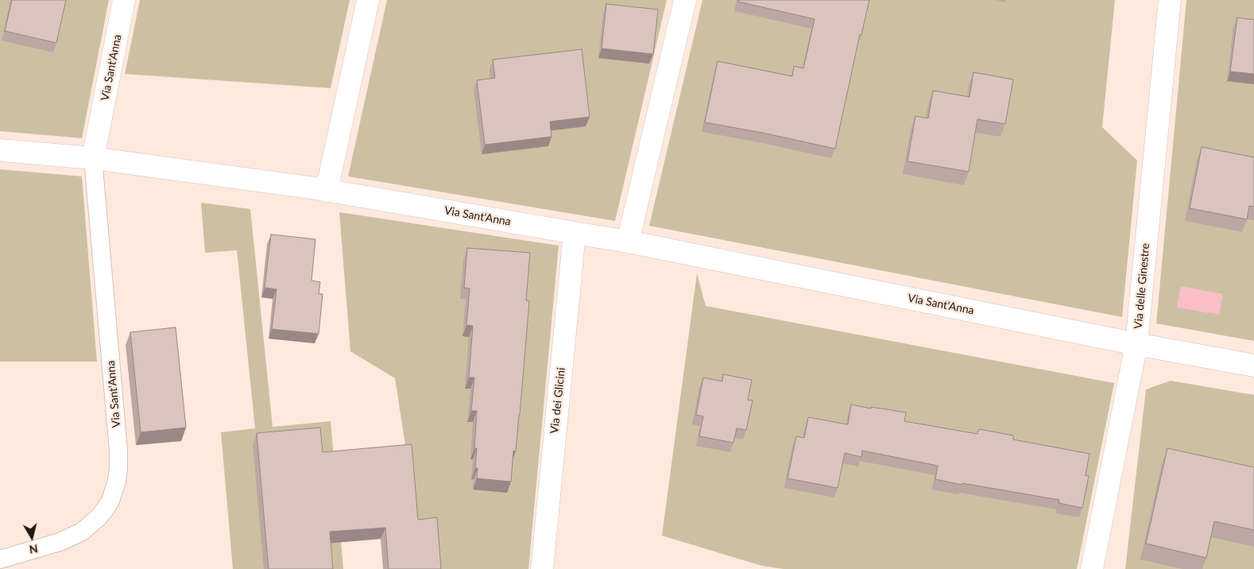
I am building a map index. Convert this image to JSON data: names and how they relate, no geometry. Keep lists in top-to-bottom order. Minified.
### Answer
{"streets":{"street":["Via Sant'Anna","Via delle Ginestre","Via dei Glicini"]},"crossings":[["Via Sant'Anna","Via delle Ginestre"],["Via Sant'Anna","Via dei Glicini"]],"north":"bottom"}
